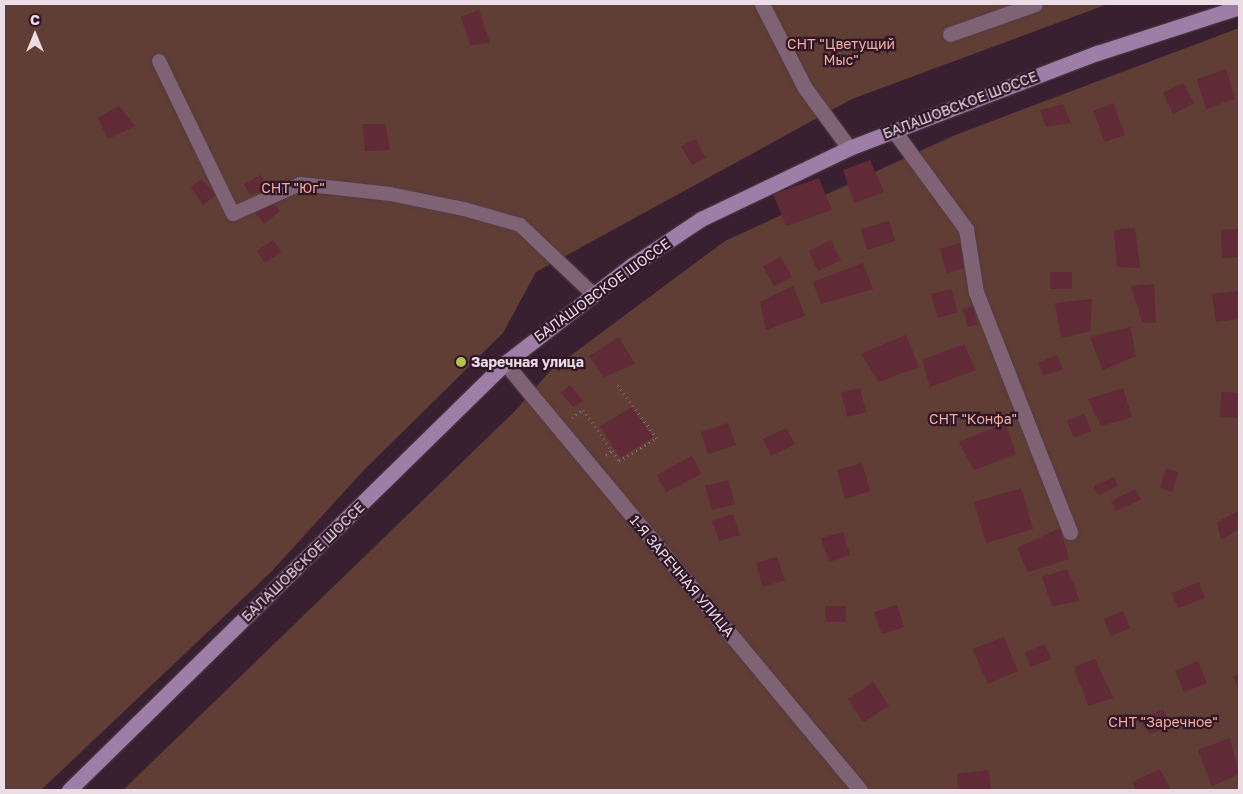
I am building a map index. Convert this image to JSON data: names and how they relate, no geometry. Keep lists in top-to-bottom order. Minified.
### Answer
{"streets":{"main road":["БАЛАШОВСКОЕ ШОССЕ"],"street":["1-Я ЗАРЕЧНАЯ УЛИЦА"]},"crossings":[["БАЛАШОВСКОЕ ШОССЕ","1-Я ЗАРЕЧНАЯ УЛИЦА"]],"parks":["СНТ \"Цветущий Мыс\"","СНТ \"Юг\"","СНТ \"Конфа\"","СНТ \"Заречное\""],"places":["Заречная улица"],"north":"top"}
